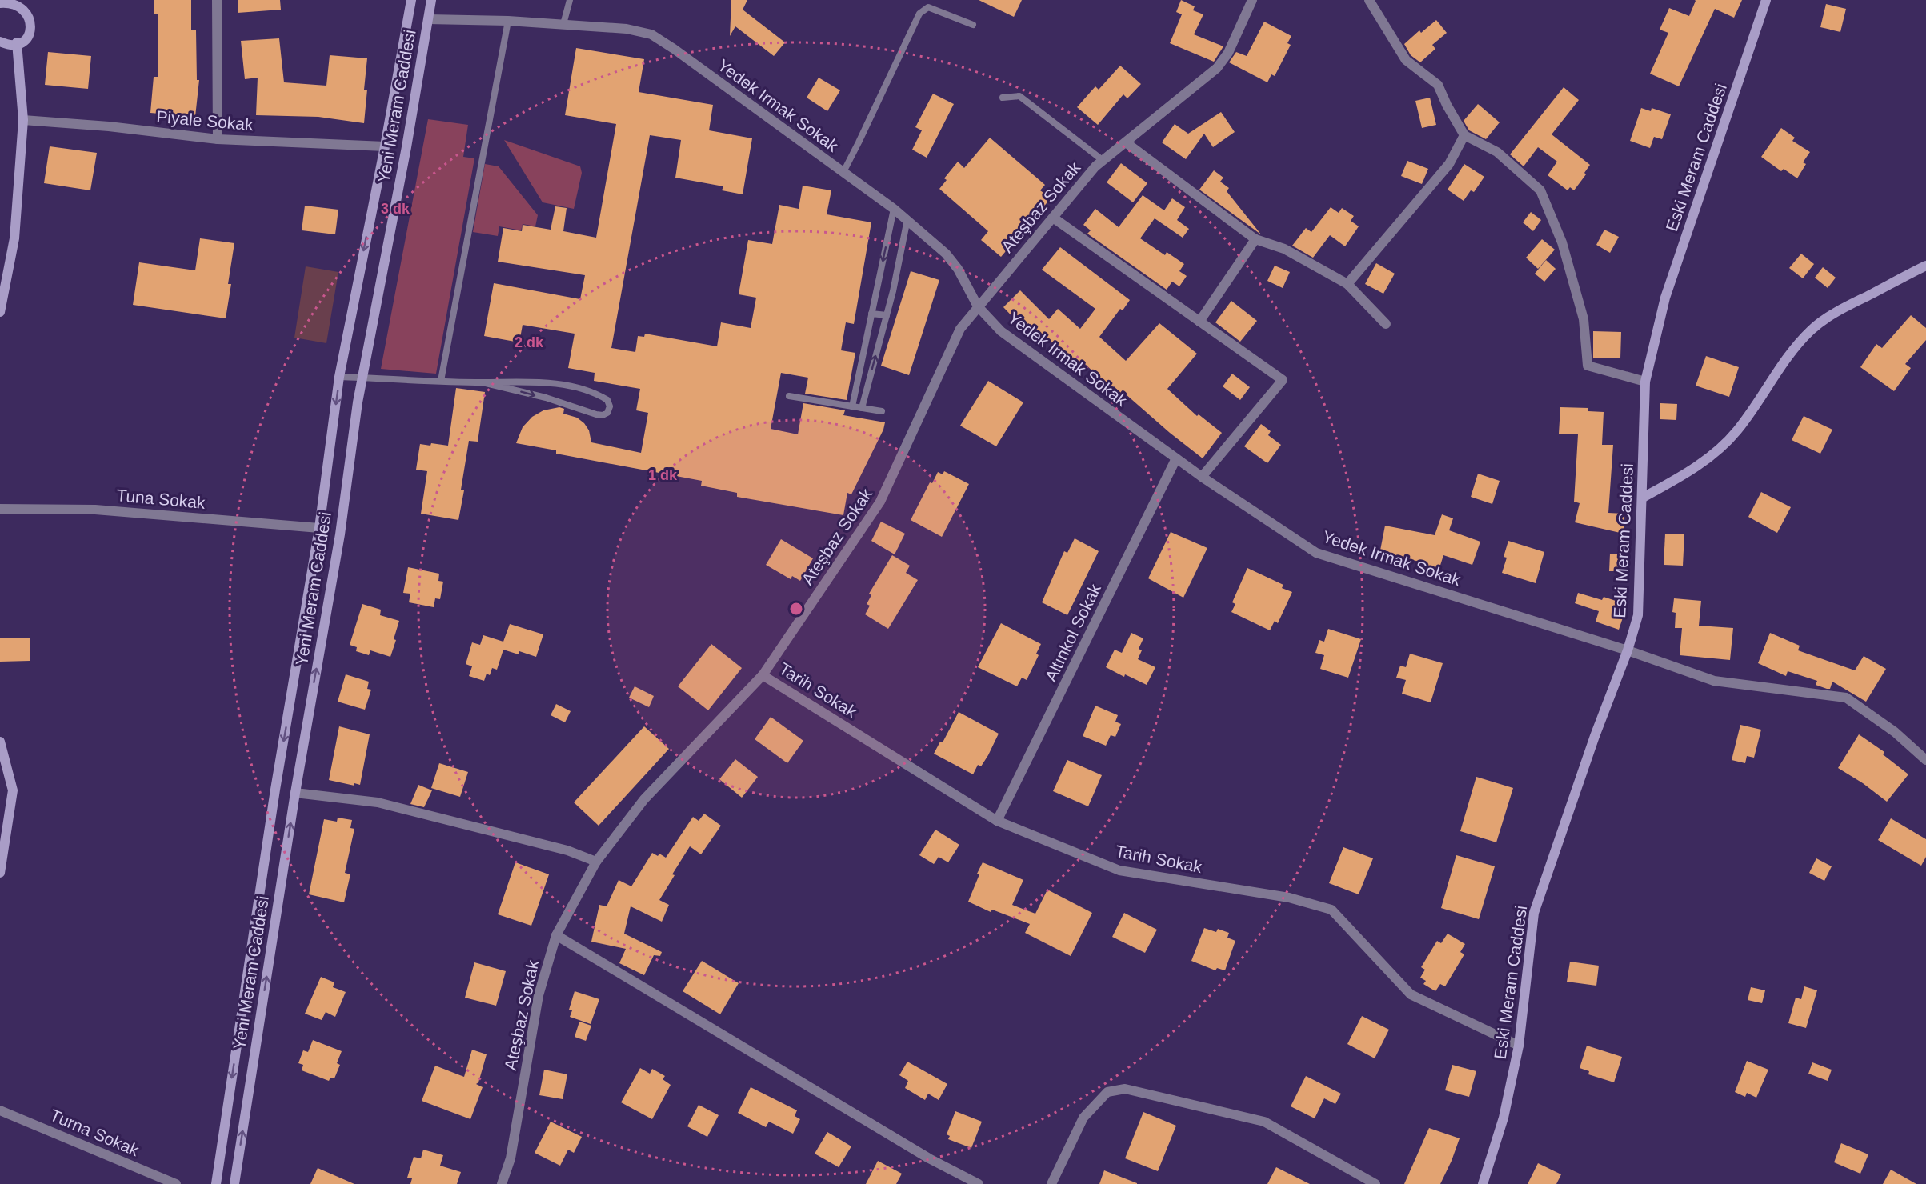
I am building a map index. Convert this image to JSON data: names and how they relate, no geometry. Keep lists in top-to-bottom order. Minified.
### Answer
{"streets":{"main road":["Yeni Meram Caddesi","Eski Meram Caddesi"],"street":["Yedek Irmak Sokak","Piyale Sokak","Ateşbaz Sokak","Tuna Sokak","Altınkol Sokak","Tarih Sokak","Turna Sokak"]},"crossings":[["Yedek Irmak Sokak","Yeni Meram Caddesi"],["Yedek Irmak Sokak","Eski Meram Caddesi"],["Yedek Irmak Sokak","Ateşbaz Sokak"],["Yedek Irmak Sokak","Altınkol Sokak"],["Yeni Meram Caddesi","Piyale Sokak"],["Yeni Meram Caddesi","Tuna Sokak"],["Eski Meram Caddesi","Tarih Sokak"],["Ateşbaz Sokak","Tarih Sokak"],["Altınkol Sokak","Tarih Sokak"]],"rings":["3 dk","2 dk","1 dk"]}
